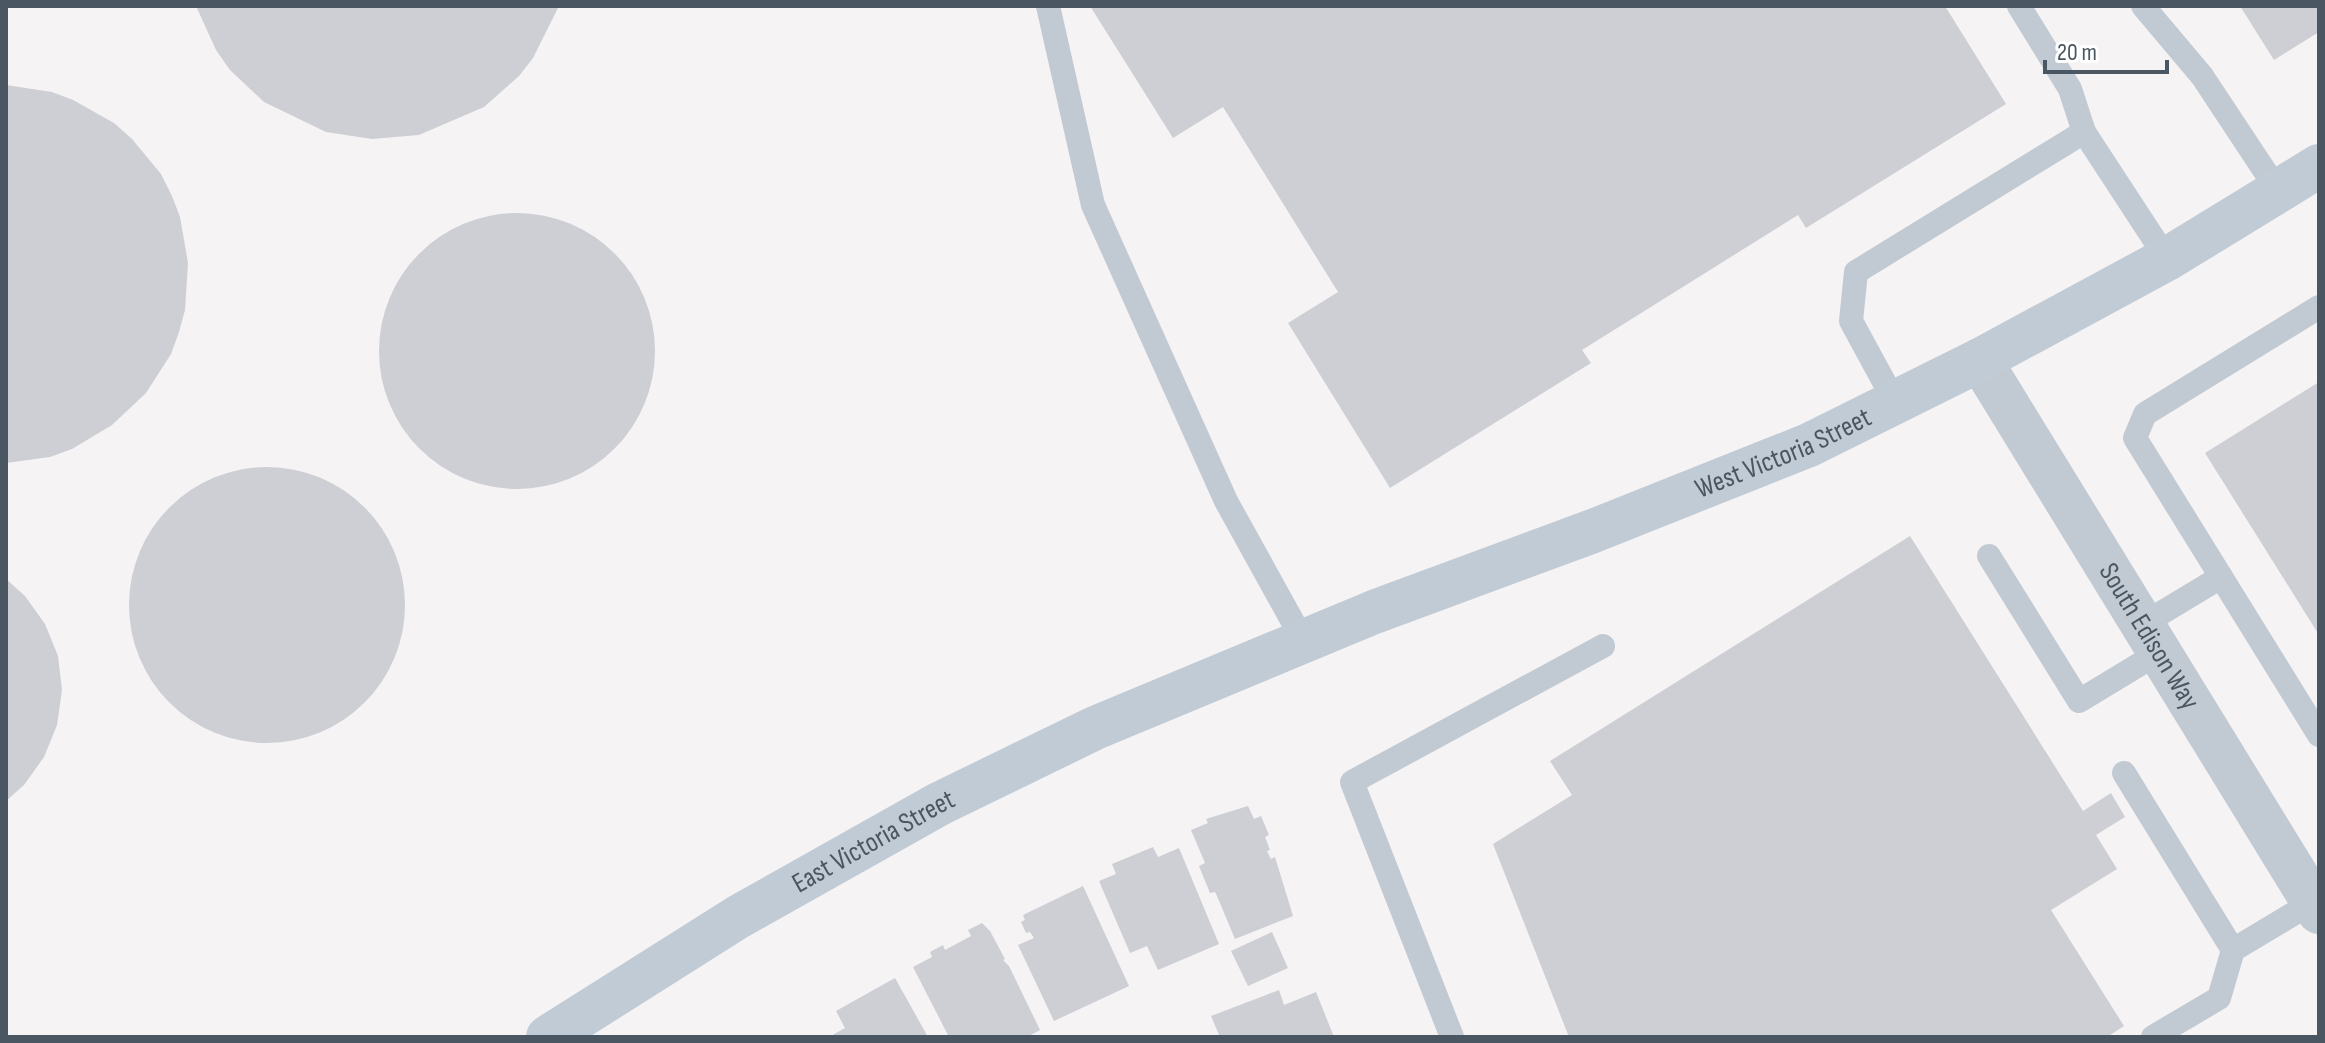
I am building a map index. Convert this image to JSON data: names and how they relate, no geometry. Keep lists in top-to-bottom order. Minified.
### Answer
{"streets":{"street":["West Victoria Street","South Edison Way","East Victoria Street"]},"crossings":[["West Victoria Street","South Edison Way"],["West Victoria Street","East Victoria Street"]],"scale_bar":"20 m"}
